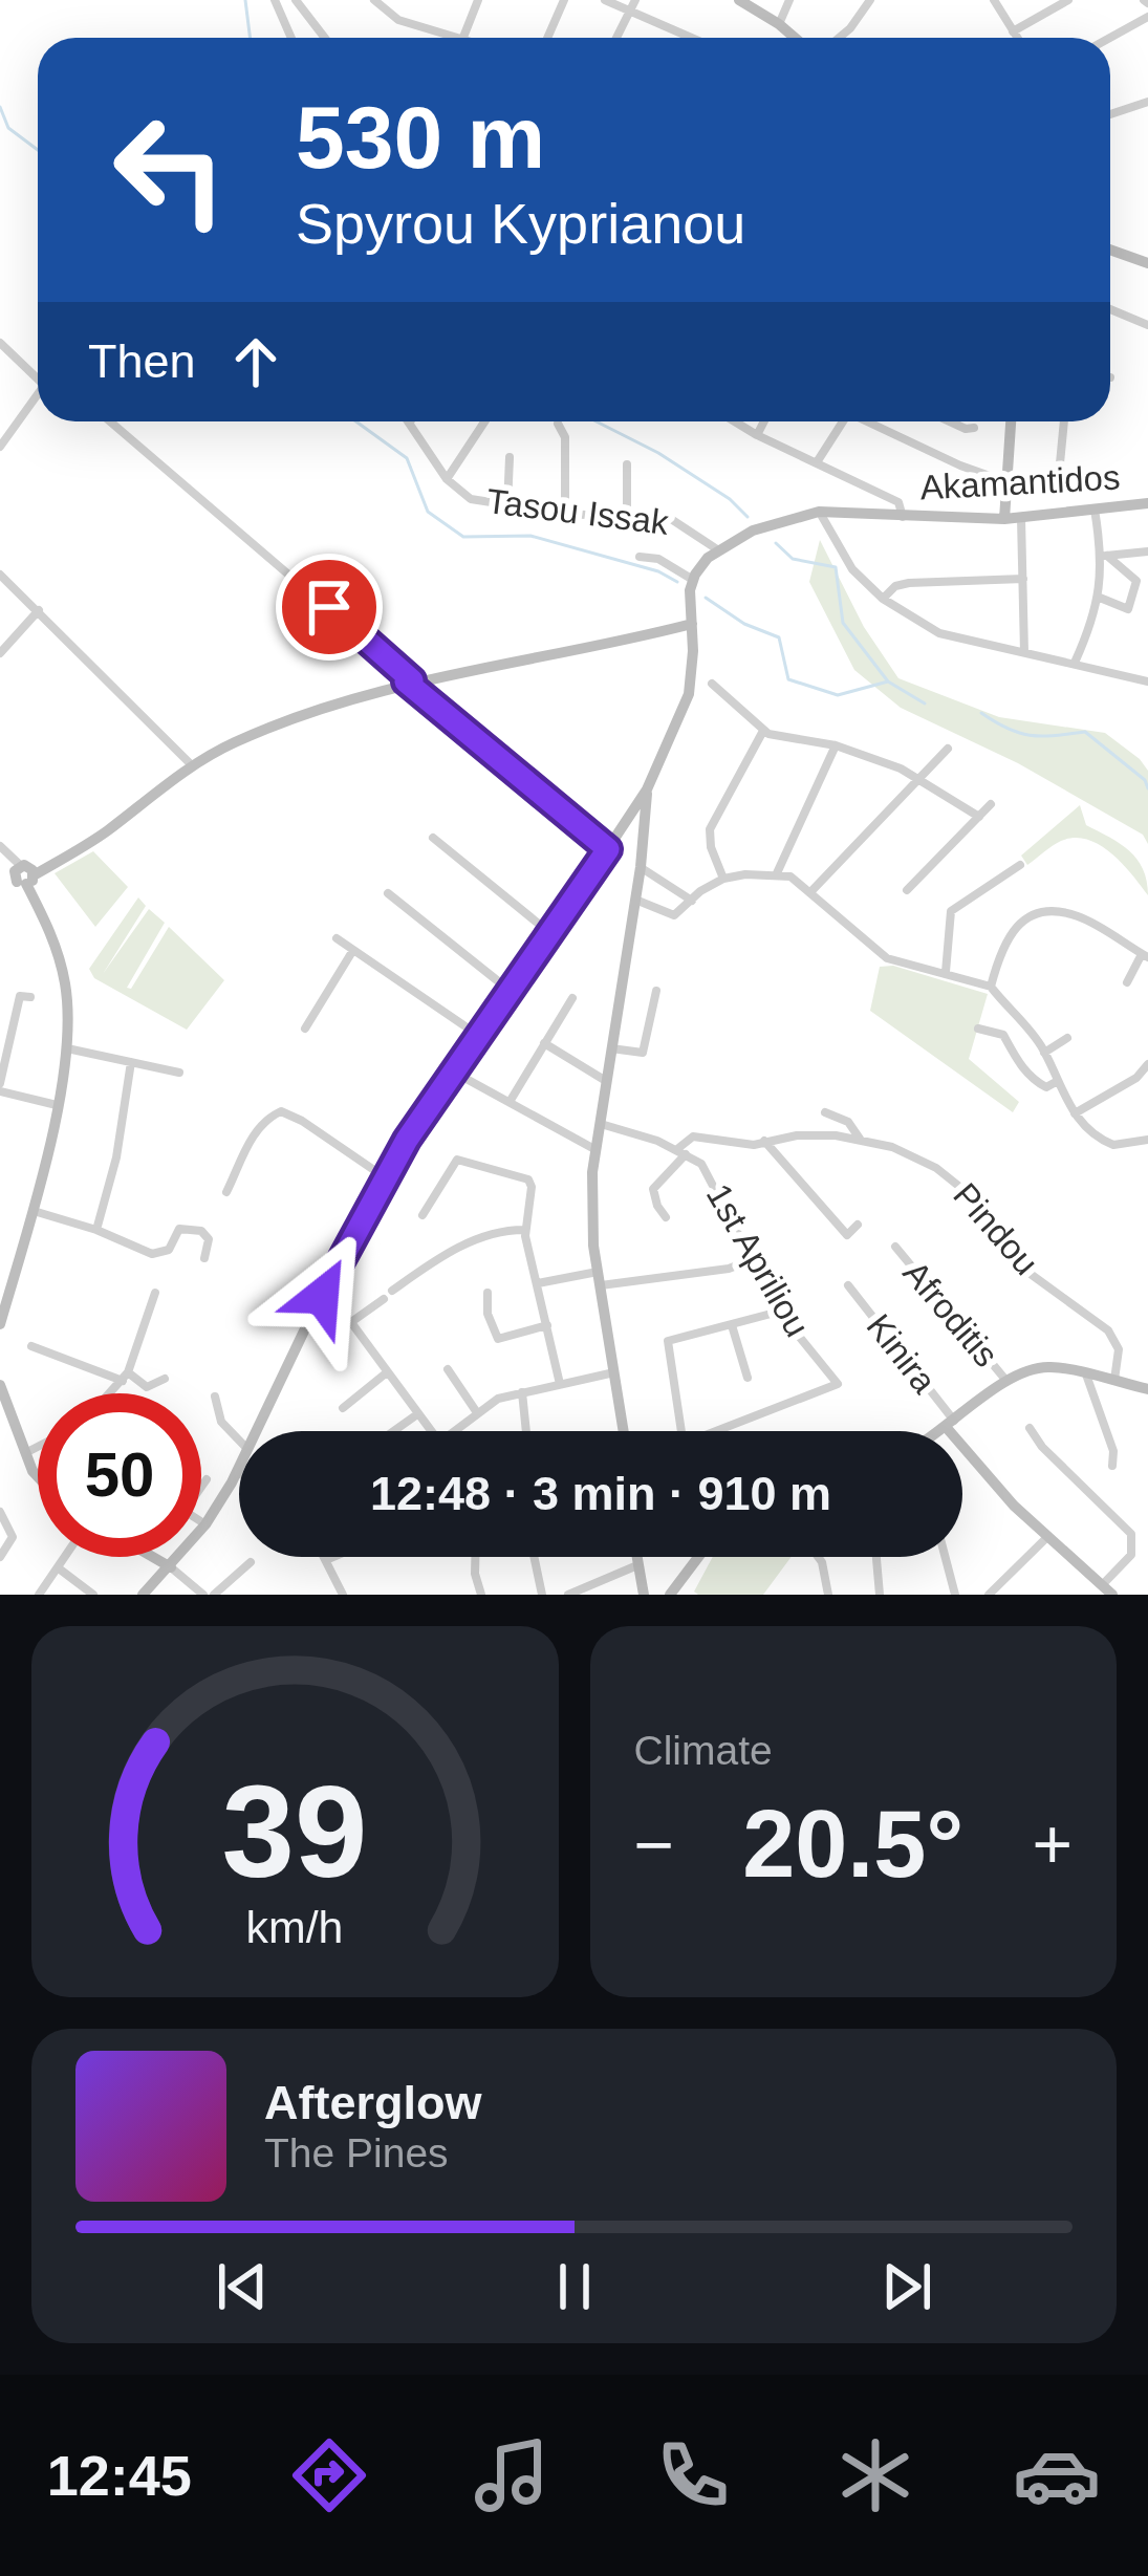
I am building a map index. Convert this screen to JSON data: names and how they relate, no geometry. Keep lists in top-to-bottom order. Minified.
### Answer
{"streets":{"main road":["Akamantidos"],"street":["Tasou Issak","Pindou","1st Apriliou","Afroditis","Kinira"]},"crossings":[["Pindou","1st Apriliou"]],"page":{"turn":["530 m","Spyrou Kyprianou"],"then":"Then","limit":"50","trip":"12:48 · 3 min · 910 m","tile":"Climate","heat":["−","20.5°","+"],"song":["Afterglow","The Pines"],"tabs":"12:45","gauge":["39","km/h"]}}
